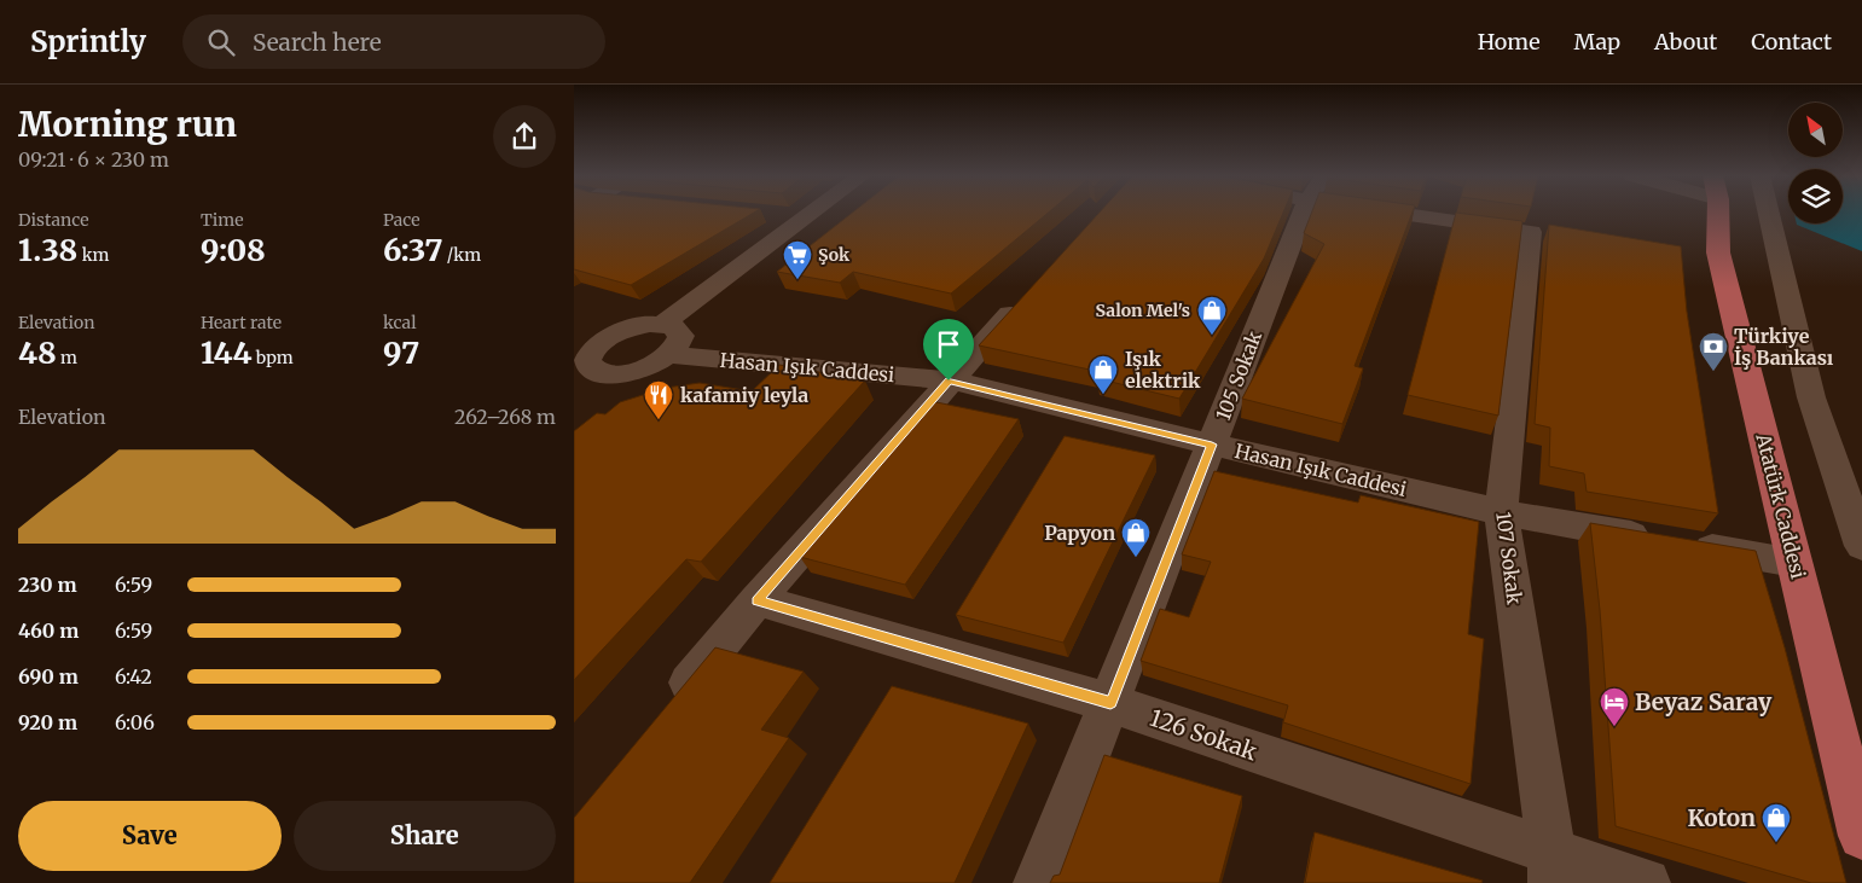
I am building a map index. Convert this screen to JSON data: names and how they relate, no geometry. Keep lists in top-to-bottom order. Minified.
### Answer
{"streets":{"main road":["Atatürk Caddesi"],"street":["Hasan Işık Caddesi","105 Sokak","107 Sokak","126 Sokak"]},"crossings":[["Hasan Işık Caddesi","105 Sokak"],["Hasan Işık Caddesi","Atatürk Caddesi"],["Hasan Işık Caddesi","107 Sokak"],["105 Sokak","126 Sokak"],["107 Sokak","126 Sokak"]],"places":{"supermarket":["Şok"],"shop":["Salon Mel's","Işık elektrik","Papyon","Koton"],"bank":["Türkiye İş Bankası"],"restaurant":["kafamiy leyla"],"hotel":["Beyaz Saray"]},"north":"top left","page":{"header":"Sprintly","search":"Search here","nav":["Home","Map","About","Contact"],"heading":["Morning run","09:21 · 6 × 230 m"],"stats":[["Distance","1.38 km"],["Time","9:08"],["Pace","6:37 /km"],["Elevation","48 m"],["Heart rate","144 bpm"],["kcal","97"]],"chart":["Elevation","262–268 m"],"list":[{"name":"230 m","note":"6:59"},{"name":"460 m","note":"6:59"},{"name":"690 m","note":"6:42"},{"name":"920 m","note":"6:06"}],"buttons":["Save","Share"]}}
